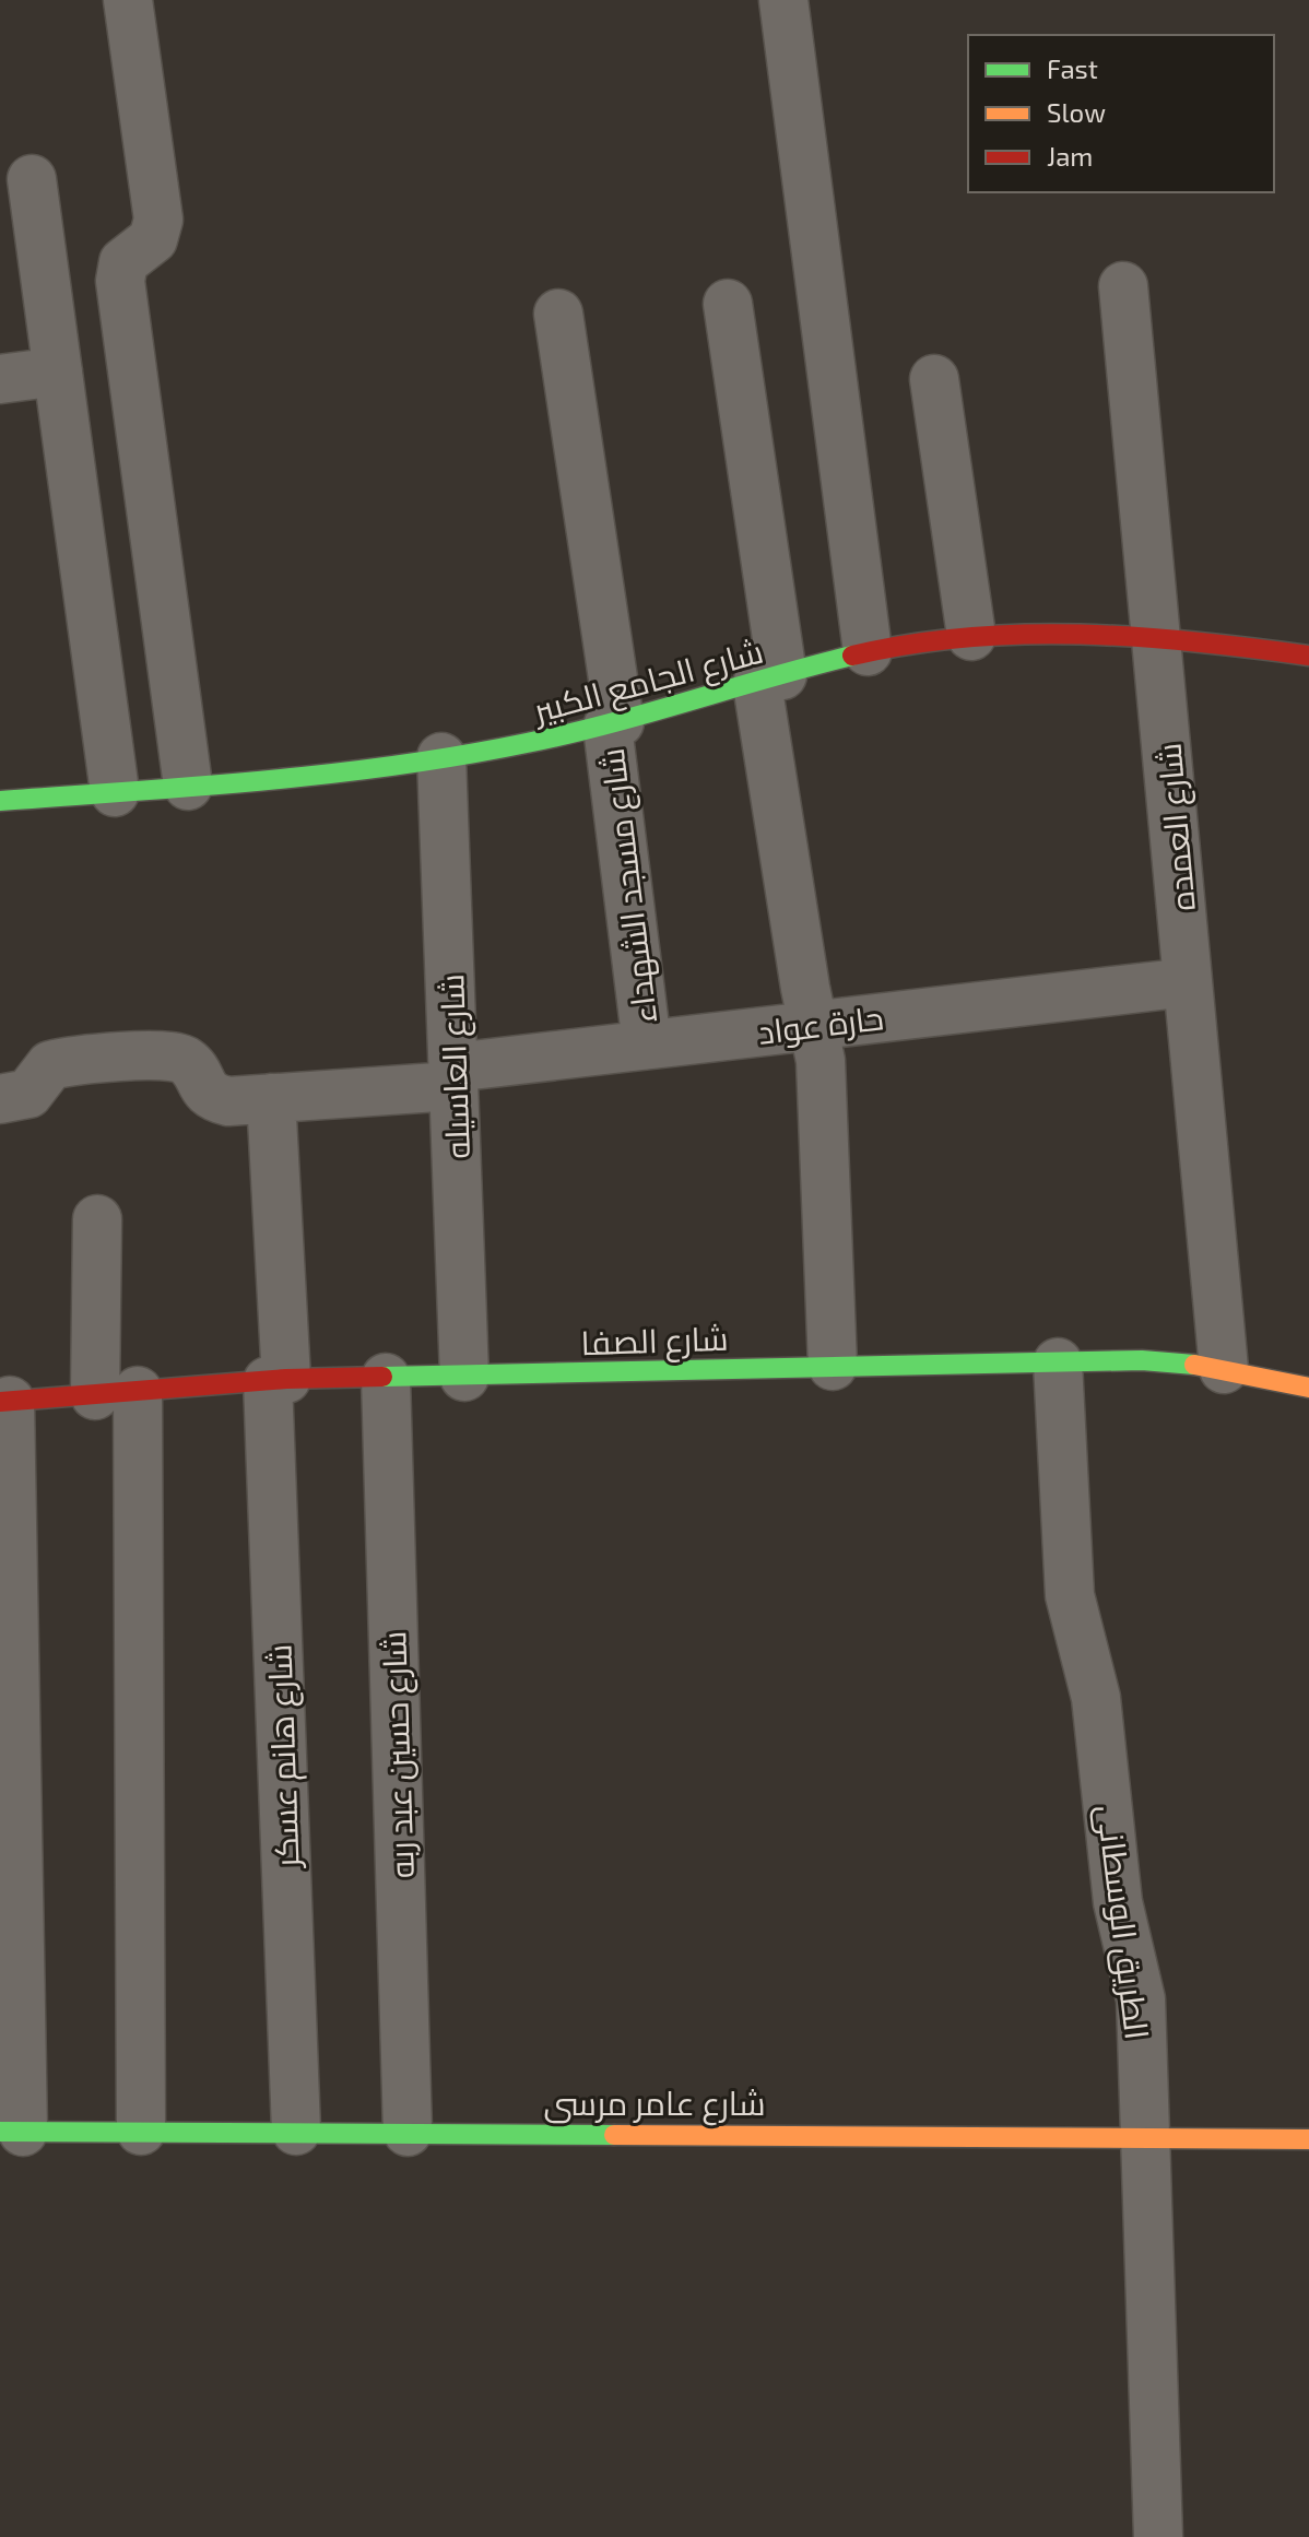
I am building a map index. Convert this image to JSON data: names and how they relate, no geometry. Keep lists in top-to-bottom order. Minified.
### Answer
{"streets":{"street":["شارع الجامع الكبير","شارع العمده","شارع مسجد الشهداء","حارة عواد","شارع العاسيله","شارع الصفا","شارع حسين عبد ربه","شارع هانم عسكر","الطريق الوسطانى","شارع عامر مرسى"]},"crossings":[["شارع الجامع الكبير","شارع العمده"],["شارع الجامع الكبير","شارع مسجد الشهداء"],["شارع الجامع الكبير","شارع العاسيله"],["شارع العمده","حارة عواد"],["شارع العمده","شارع الصفا"],["شارع مسجد الشهداء","حارة عواد"],["حارة عواد","شارع العاسيله"],["حارة عواد","شارع هانم عسكر"],["شارع العاسيله","شارع الصفا"],["شارع الصفا","شارع حسين عبد ربه"],["شارع الصفا","شارع هانم عسكر"],["شارع الصفا","الطريق الوسطانى"],["شارع حسين عبد ربه","شارع عامر مرسى"],["شارع هانم عسكر","شارع عامر مرسى"],["الطريق الوسطانى","شارع عامر مرسى"]],"legend":["Fast","Slow","Jam"]}
